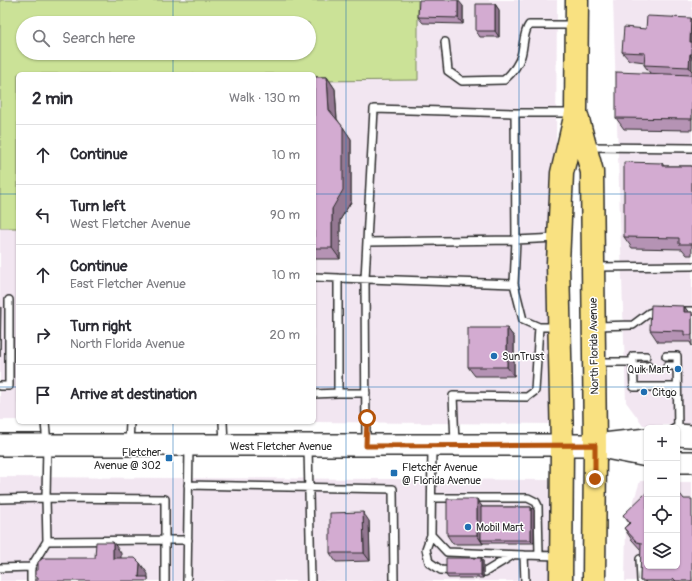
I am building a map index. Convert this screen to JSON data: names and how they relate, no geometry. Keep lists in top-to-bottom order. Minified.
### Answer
{"streets":{"main road":["North Florida Avenue","West Fletcher Avenue"]},"crossings":[["North Florida Avenue","West Fletcher Avenue"]],"places":{"other":["SunTrust","Quik Mart","Citgo","Mobil Mart"],"transit":["Fletcher Avenue @ 302","Fletcher Avenue @ Florida Avenue"]},"page":{"search":"Search here","heading":["2 min","Walk · 130 m"],"list":[["Continue","10 m"],["Turn left","West Fletcher Avenue","90 m"],["Continue","East Fletcher Avenue","10 m"],["Turn right","North Florida Avenue","20 m"],"Arrive at destination"],"map_buttons":["+","−"]}}
